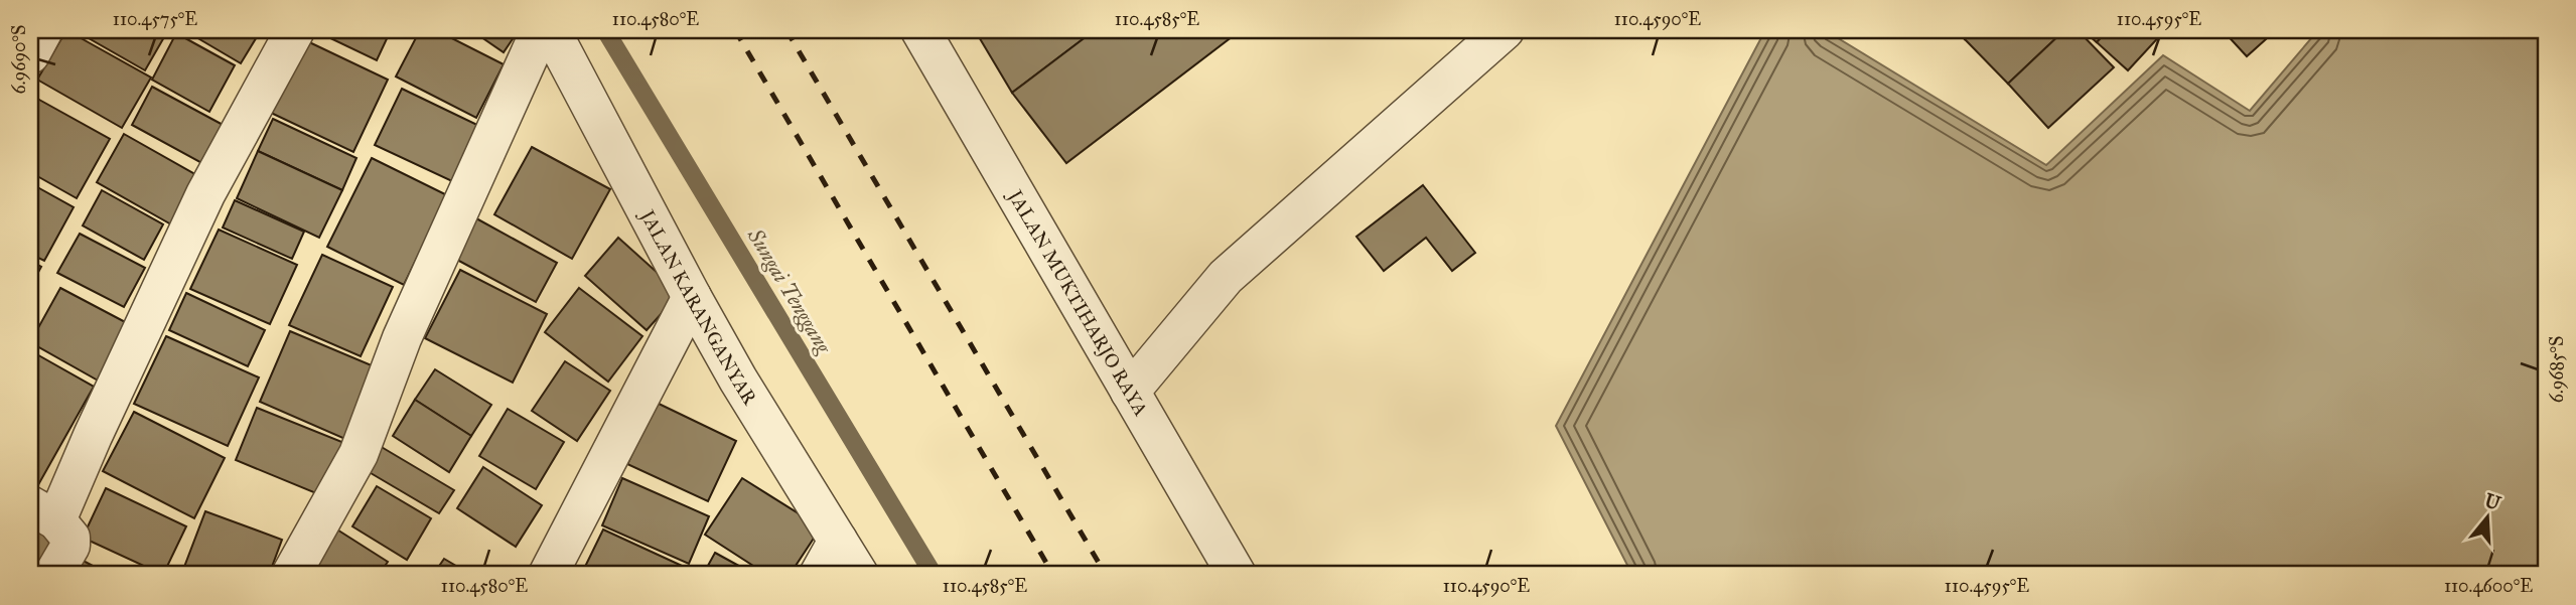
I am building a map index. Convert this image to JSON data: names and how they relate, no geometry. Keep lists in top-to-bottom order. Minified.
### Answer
{"streets":{"street":["JALAN MUKTIHARJO RAYA","JALAN KARANGANYAR"]},"water":["Sungai Tenggang"],"north":"top","coordinates":["110.4575°E","110.4580°E","110.4585°E","110.4590°E","110.4595°E","6.9690°S","6.9685°S","110.4600°E"]}
